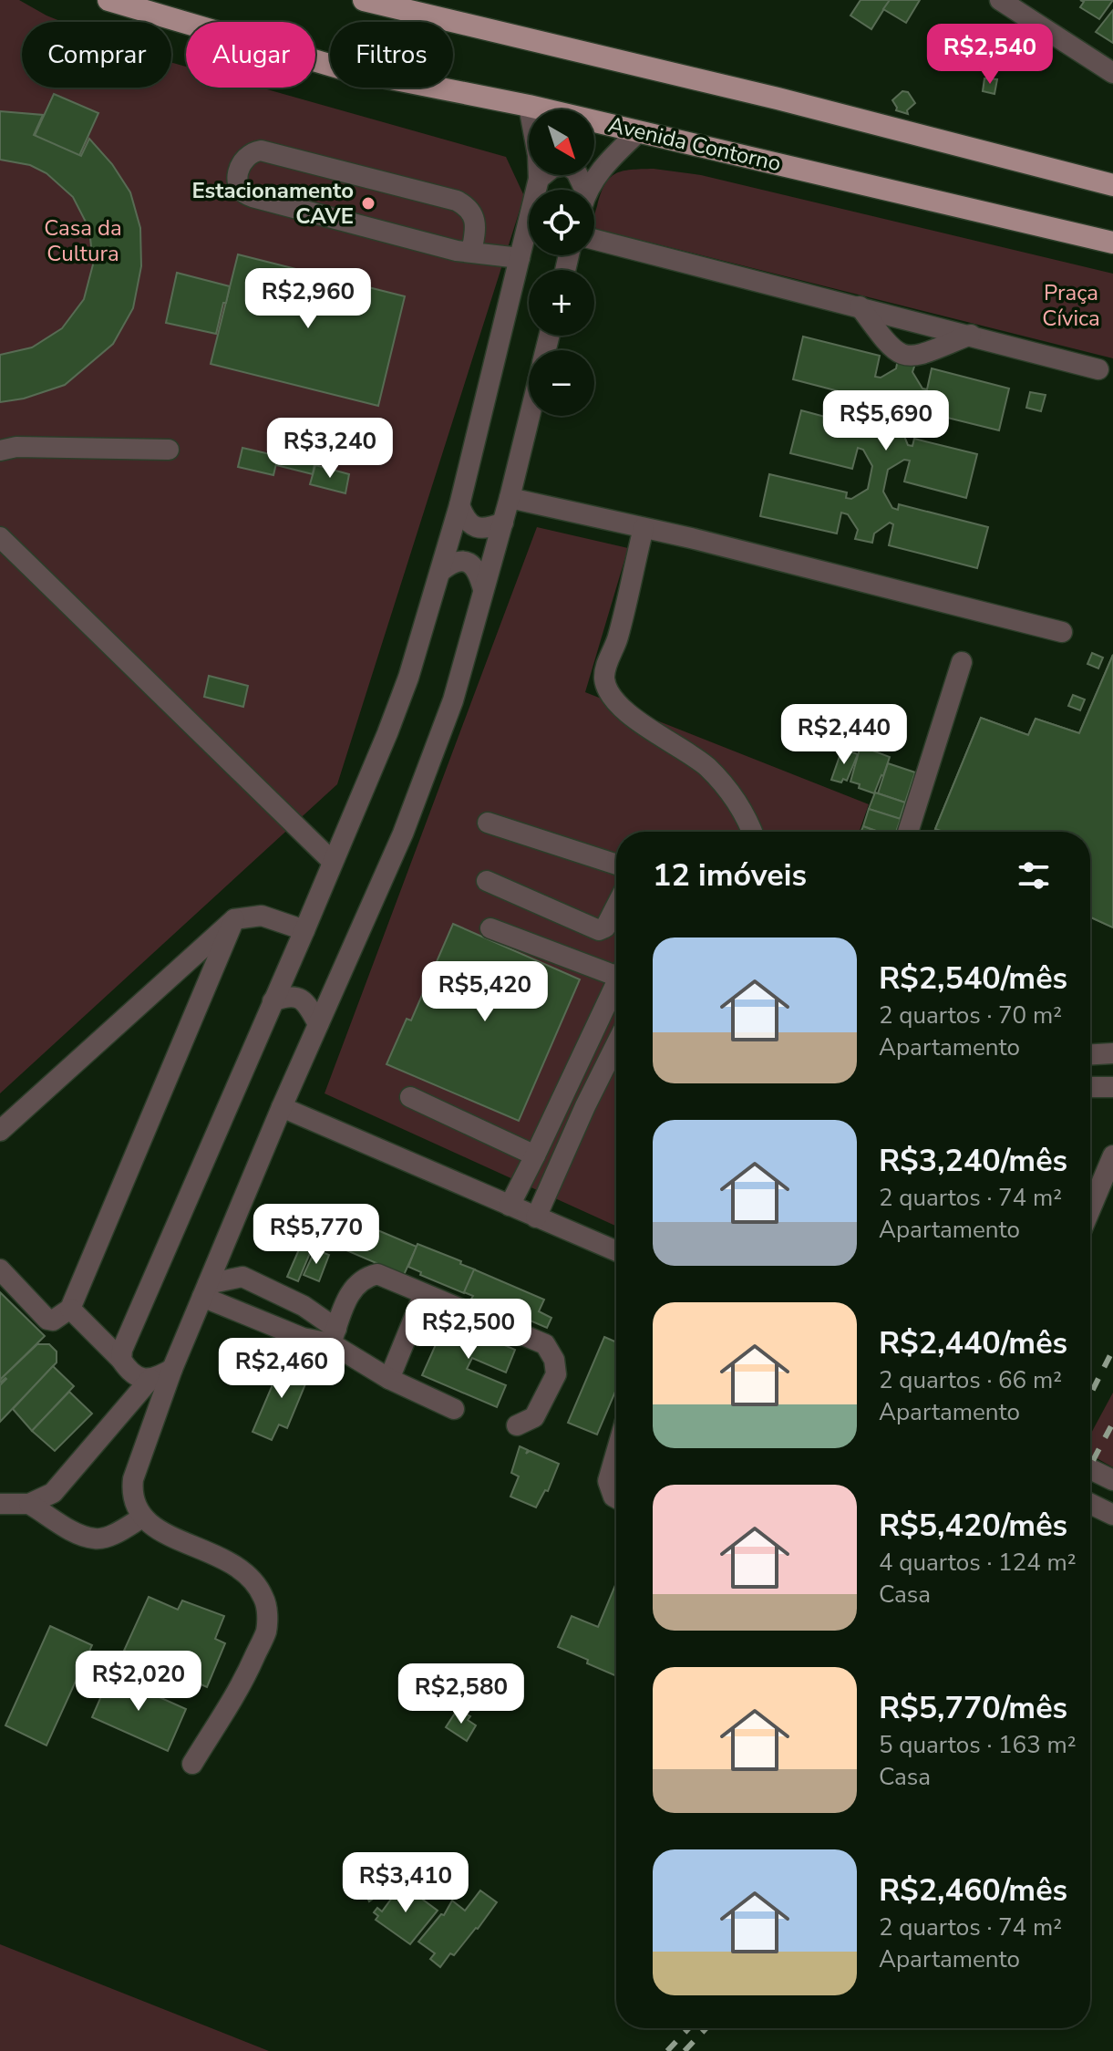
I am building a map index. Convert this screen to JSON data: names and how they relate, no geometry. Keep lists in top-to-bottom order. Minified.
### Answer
{"streets":{"main road":["Avenida Contorno"]},"parks":["Casa da Cultura","Praça Cívica"],"places":["Estacionamento CAVE"],"north":"bottom right","page":{"chip":["Comprar","Alugar","Filtros"],"price":["R$2,540","R$2,960","R$5,690","R$3,240","R$2,440","R$5,420","R$5,770","R$2,500","R$2,460","R$2,020","R$2,580","R$3,410"],"map_buttons":["+","−"],"heading":"12 imóveis","list":[{"name":"R$2,540/mês","note":"2 quartos · 70 m² · Apartamento"},{"name":"R$3,240/mês","note":"2 quartos · 74 m² · Apartamento"},{"name":"R$2,440/mês","note":"2 quartos · 66 m² · Apartamento"},{"name":"R$5,420/mês","note":"4 quartos · 124 m² · Casa"},{"name":"R$5,770/mês","note":"5 quartos · 163 m² · Casa"},{"name":"R$2,460/mês","note":"2 quartos · 74 m² · Apartamento"}]}}
